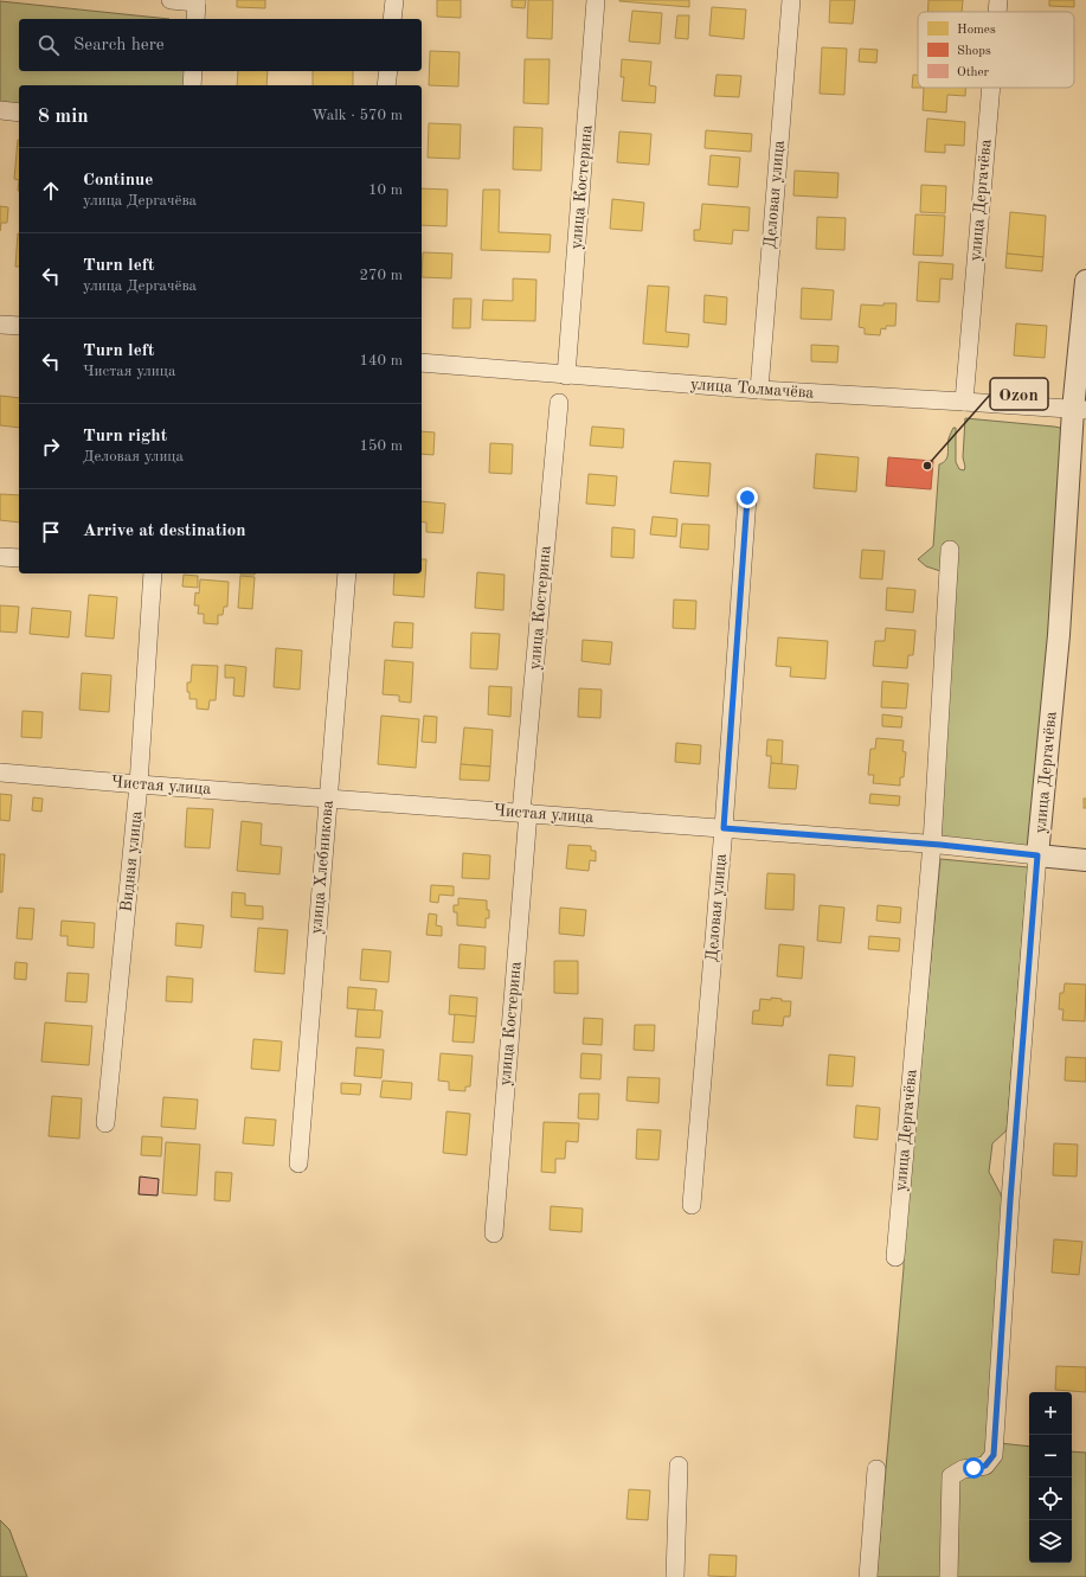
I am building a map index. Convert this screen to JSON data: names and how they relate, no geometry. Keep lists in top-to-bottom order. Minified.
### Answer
{"streets":{"street":["улица Костерина","Деловая улица","улица Дергачёва","улица Толмачёва","Чистая улица","Видная улица","улица Хлебникова"]},"crossings":[["улица Костерина","улица Толмачёва"],["улица Костерина","Чистая улица"],["Деловая улица","улица Толмачёва"],["Деловая улица","Чистая улица"],["улица Дергачёва","улица Толмачёва"],["улица Дергачёва","Чистая улица"],["Чистая улица","Видная улица"],["Чистая улица","улица Хлебникова"]],"places":["Ozon"],"legend":["Homes","Shops","Other"],"page":{"search":"Search here","heading":["8 min","Walk · 570 m"],"list":[["Continue","улица Дергачёва","10 m"],["Turn left","улица Дергачёва","270 m"],["Turn left","Чистая улица","140 m"],["Turn right","Деловая улица","150 m"],"Arrive at destination"],"map_buttons":["+","−"]}}
